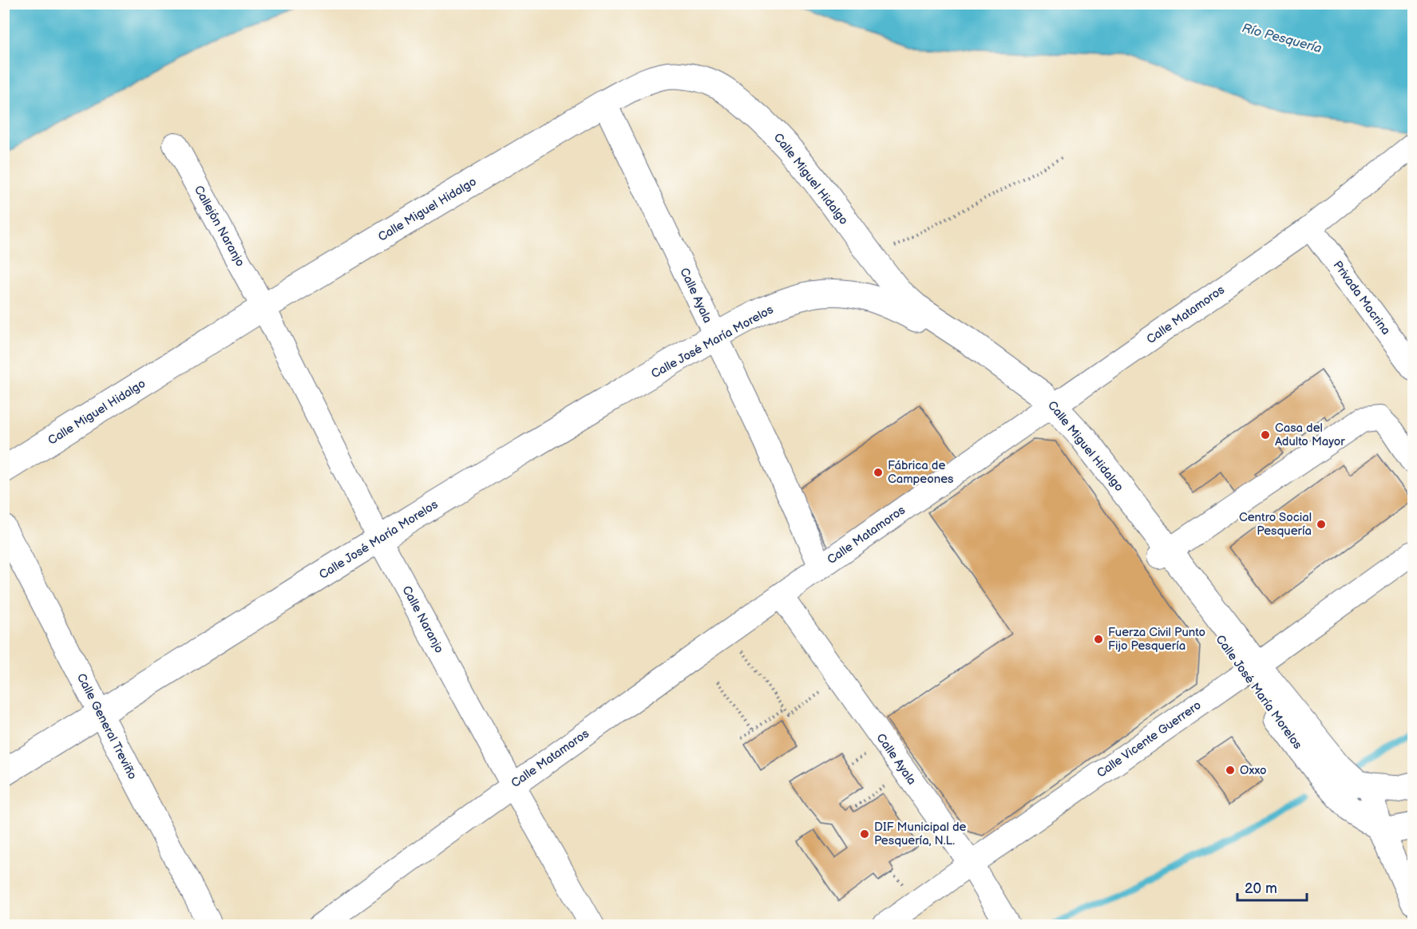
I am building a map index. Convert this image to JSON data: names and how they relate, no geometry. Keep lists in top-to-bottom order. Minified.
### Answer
{"streets":{"main road":["Calle Miguel Hidalgo","Calle José María Morelos"],"street":["Callejón Naranjo","Calle Ayala","Privada Macrina","Calle Matamoros","Calle Naranjo","Calle General Treviño","Calle Vicente Guerrero"]},"crossings":[["Calle Miguel Hidalgo","Callejón Naranjo"],["Calle Miguel Hidalgo","Calle Ayala"],["Calle Miguel Hidalgo","Calle Matamoros"],["Calle Miguel Hidalgo","Calle José María Morelos"],["Calle Miguel Hidalgo","Calle Naranjo"],["Callejón Naranjo","Calle Naranjo"],["Calle Ayala","Calle Matamoros"],["Calle Ayala","Calle José María Morelos"],["Calle Ayala","Calle Vicente Guerrero"],["Privada Macrina","Calle Matamoros"],["Calle Matamoros","Calle José María Morelos"],["Calle Matamoros","Calle Naranjo"],["Calle José María Morelos","Calle Naranjo"],["Calle José María Morelos","Calle General Treviño"],["Calle José María Morelos","Calle Vicente Guerrero"]],"water":["Río Pesquería"],"places":["Casa del Adulto Mayor","Fábrica de Campeones","Centro Social Pesquería","Fuerza Civil Punto Fijo Pesquería","Oxxo","DIF Municipal de Pesquería, N.L."],"scale_bar":"20 m"}
